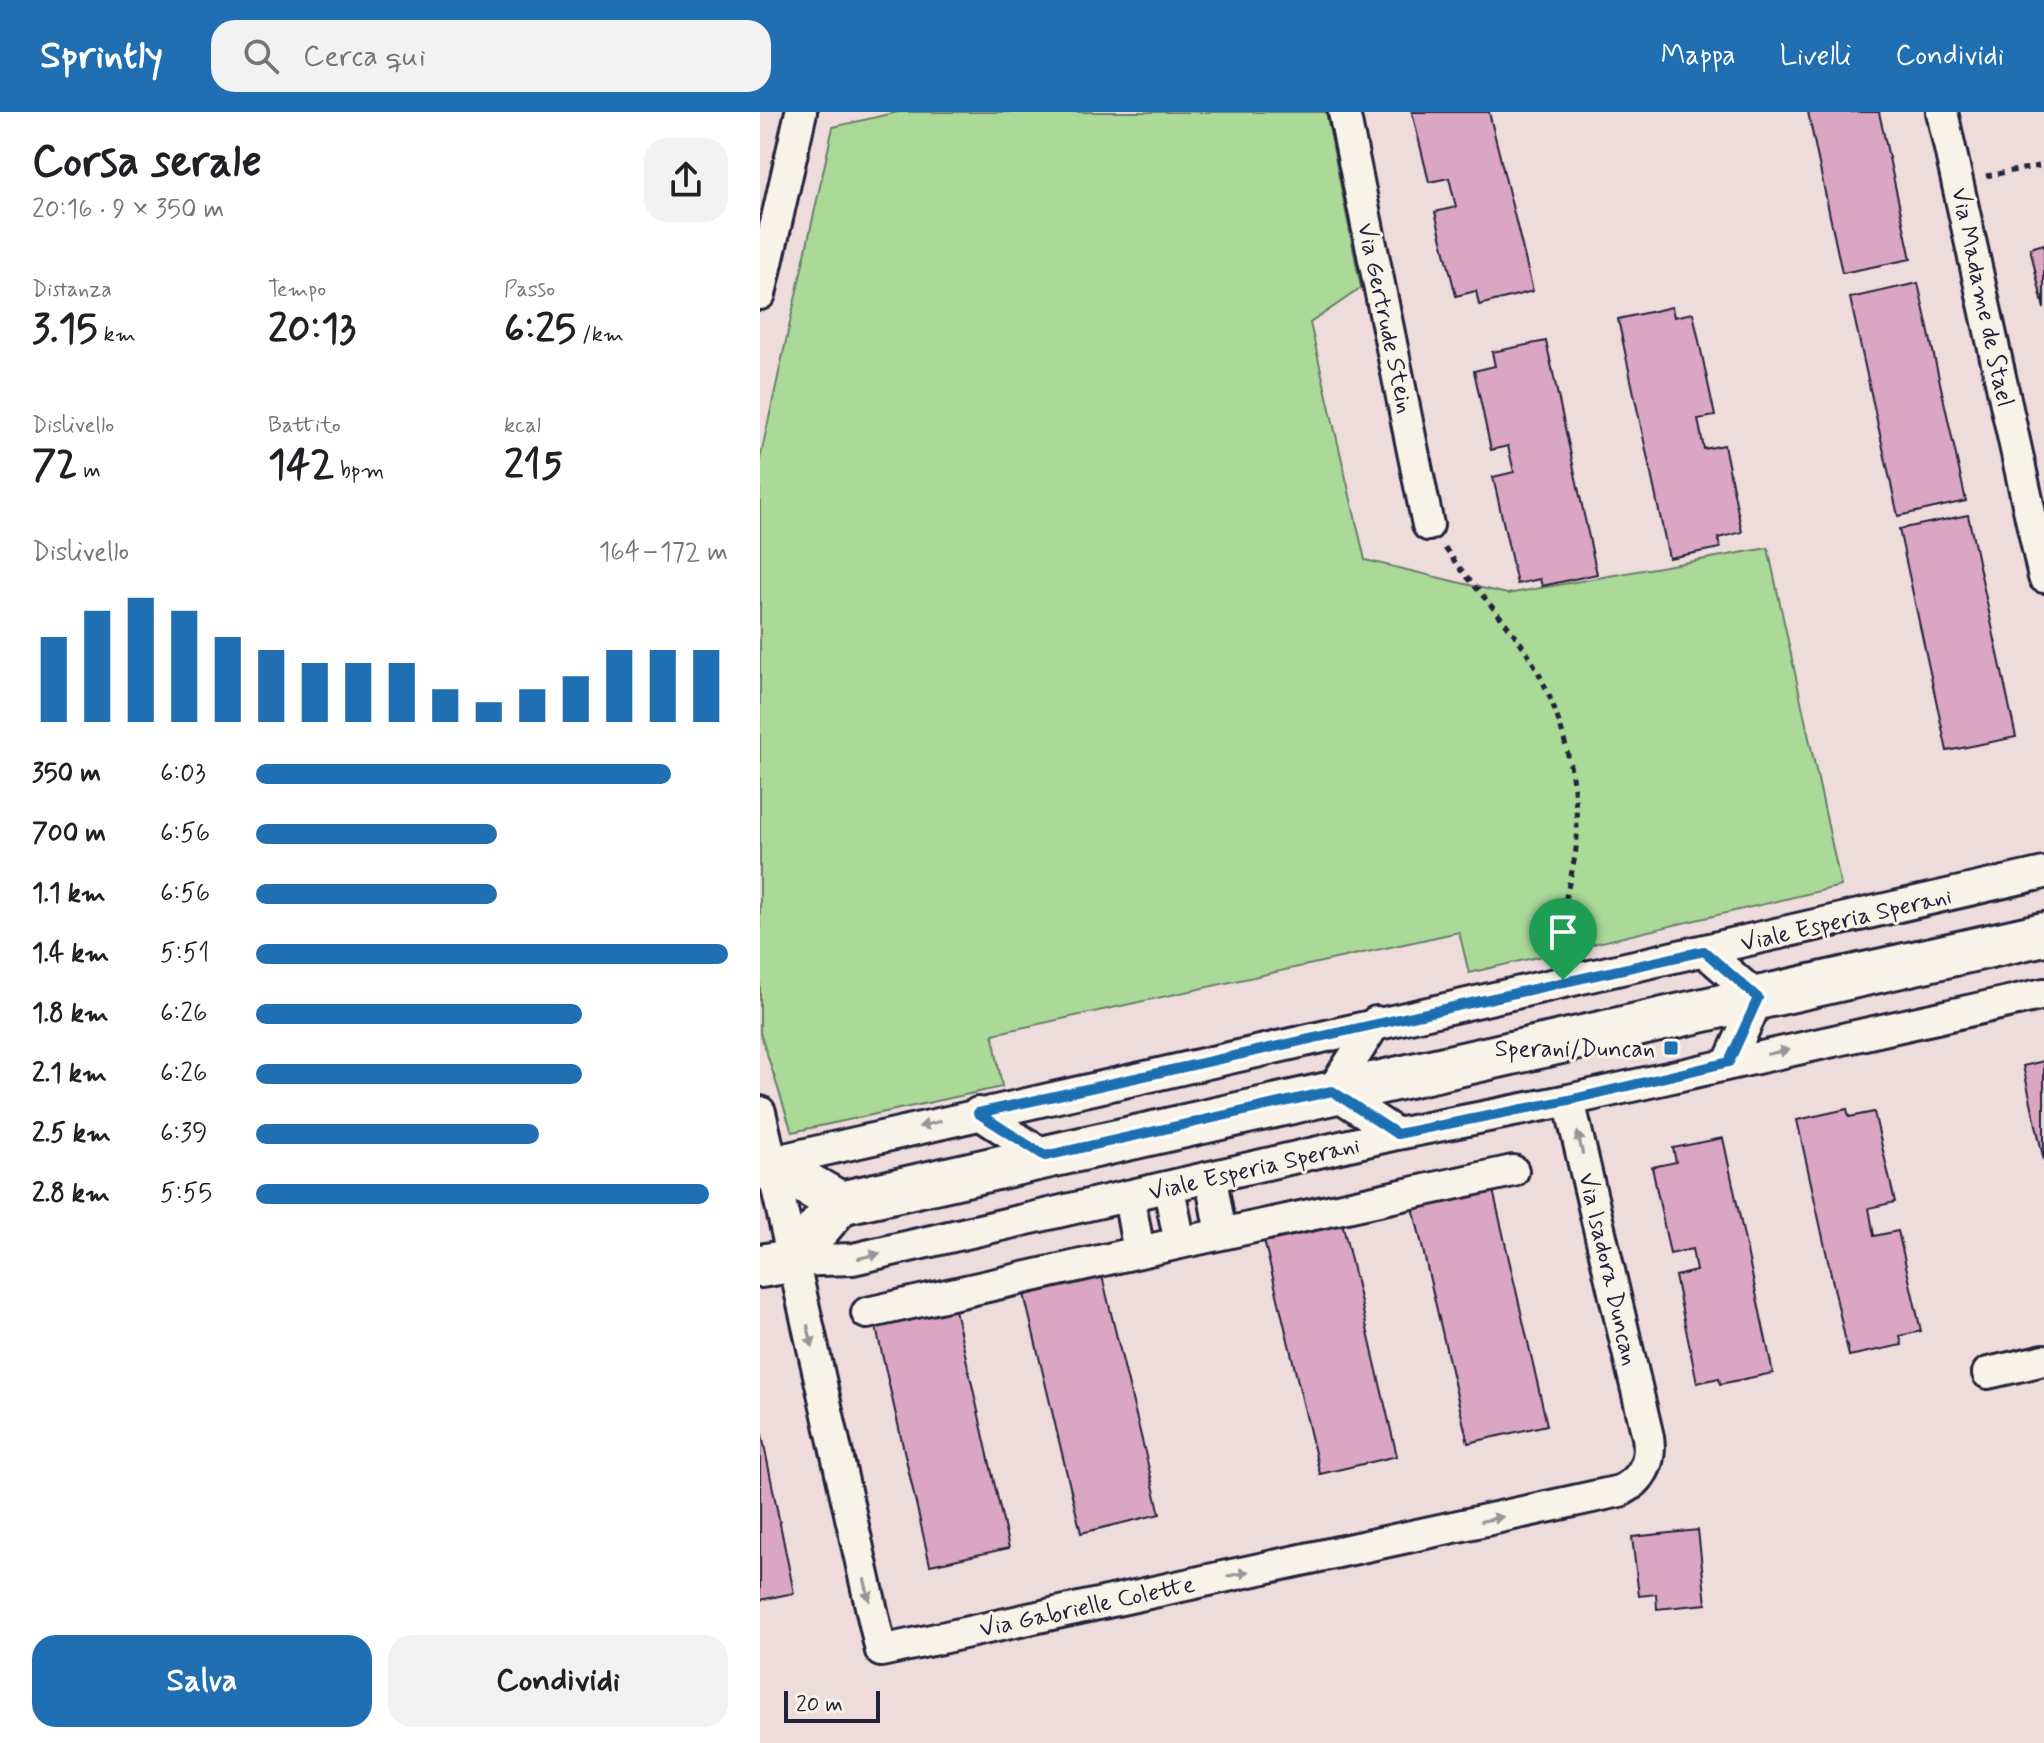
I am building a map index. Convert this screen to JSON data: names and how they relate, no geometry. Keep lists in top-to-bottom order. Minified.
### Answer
{"streets":{"street":["Via Madame de Stael","Via Gertrude Stein","Viale Esperia Sperani","Via Isadora Duncan","Via Gabrielle Colette"]},"crossings":[["Viale Esperia Sperani","Via Isadora Duncan"],["Viale Esperia Sperani","Via Gabrielle Colette"],["Via Isadora Duncan","Via Gabrielle Colette"]],"one_way":["Via Isadora Duncan"],"places":{"transit":["Sperani/Duncan"]},"scale_bar":"20 m","page":{"header":"Sprintly","search":"Cerca qui","nav":["Mappa","Livelli","Condividi"],"heading":["Corsa serale","20:16 · 9 × 350 m"],"stats":[["Distanza","3.15 km"],["Tempo","20:13"],["Passo","6:25 /km"],["Dislivello","72 m"],["Battito","142 bpm"],["kcal","215"]],"chart":["Dislivello","164–172 m"],"list":[{"name":"350 m","note":"6:03"},{"name":"700 m","note":"6:56"},{"name":"1.1 km","note":"6:56"},{"name":"1.4 km","note":"5:51"},{"name":"1.8 km","note":"6:26"},{"name":"2.1 km","note":"6:26"},{"name":"2.5 km","note":"6:39"},{"name":"2.8 km","note":"5:55"}],"buttons":["Salva","Condividi"],"scale":"20 m"}}
